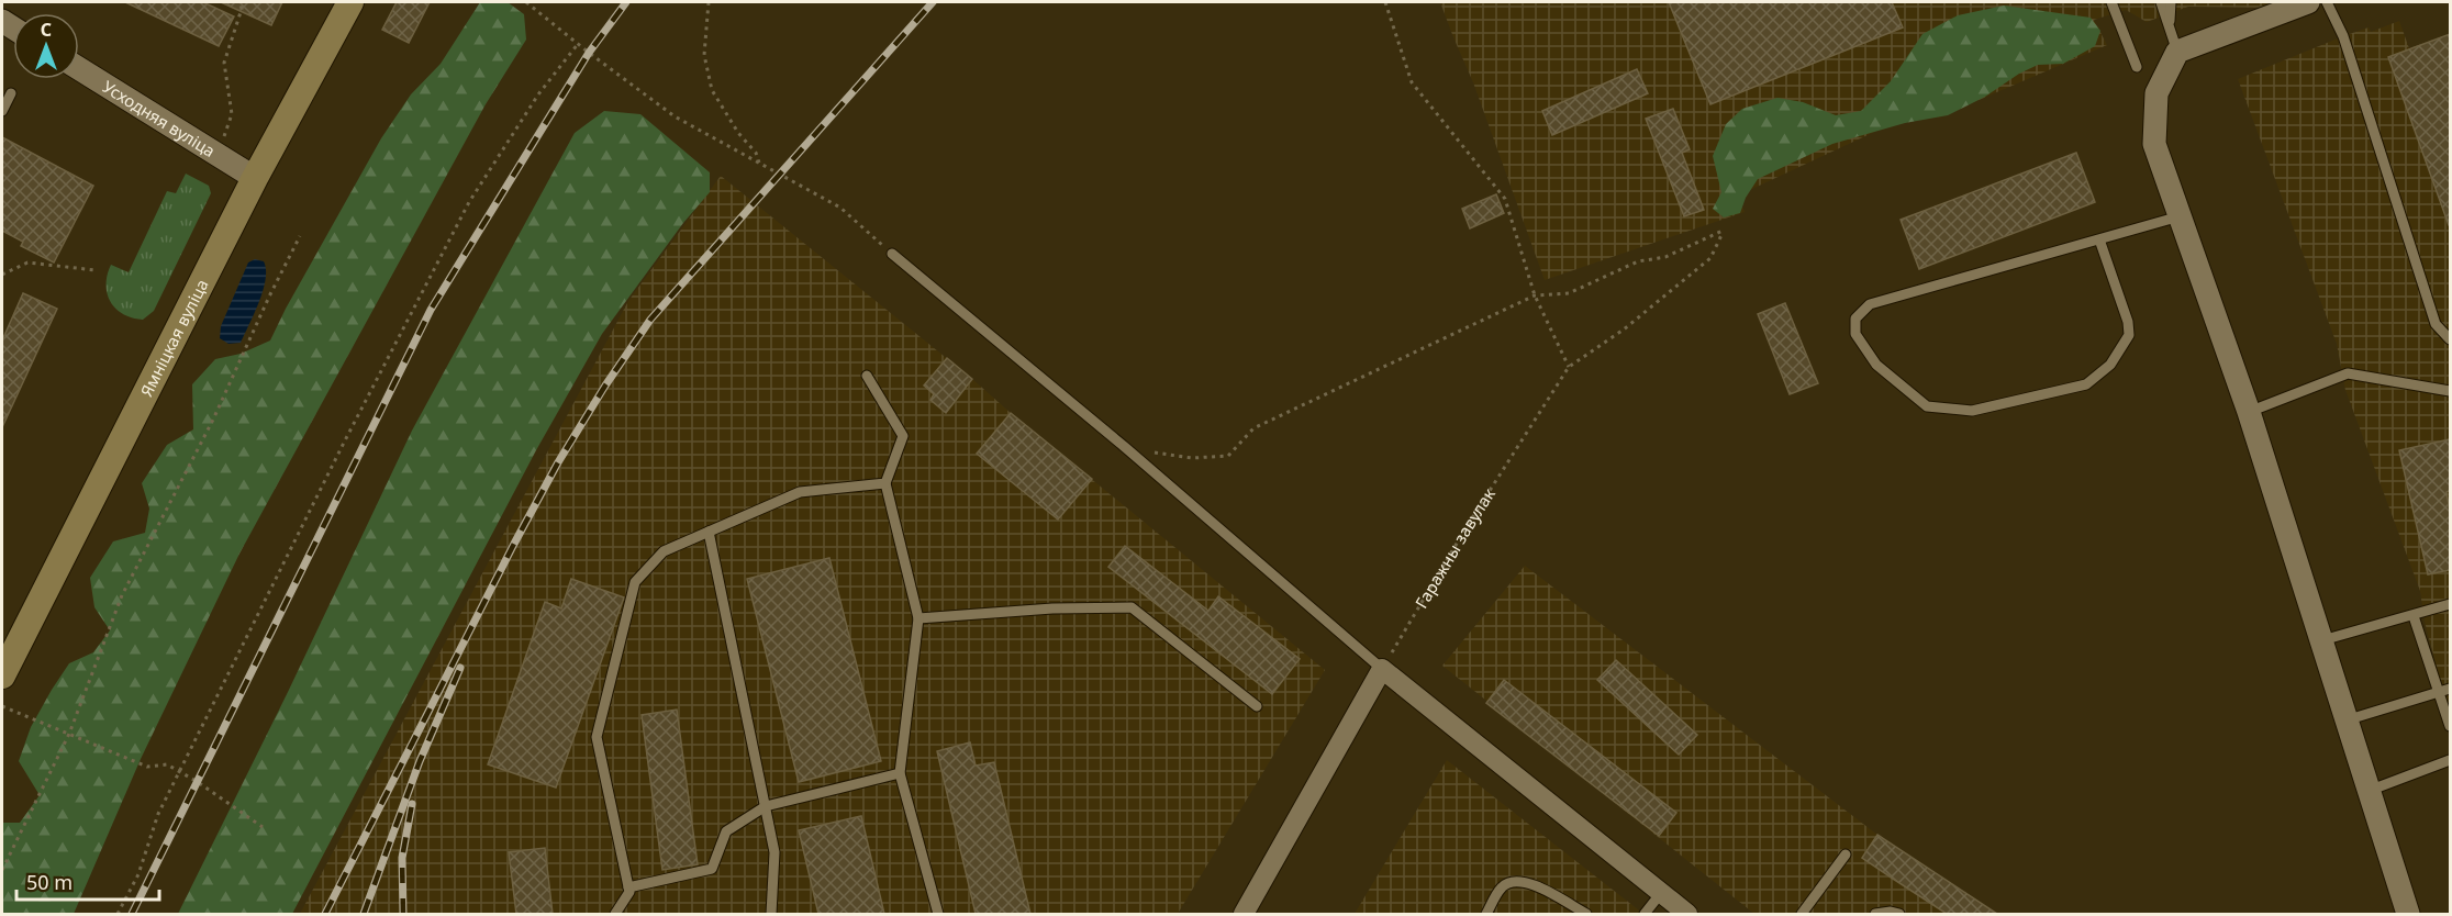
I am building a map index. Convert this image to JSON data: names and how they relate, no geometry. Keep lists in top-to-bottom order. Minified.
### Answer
{"streets":{"main road":["Ямніцкая вуліца"],"street":["Усходняя вуліца"],"path":["Гаражны завулак"]},"crossings":[["Усходняя вуліца","Ямніцкая вуліца"]],"scale_bar":"50 m","north":"top"}
